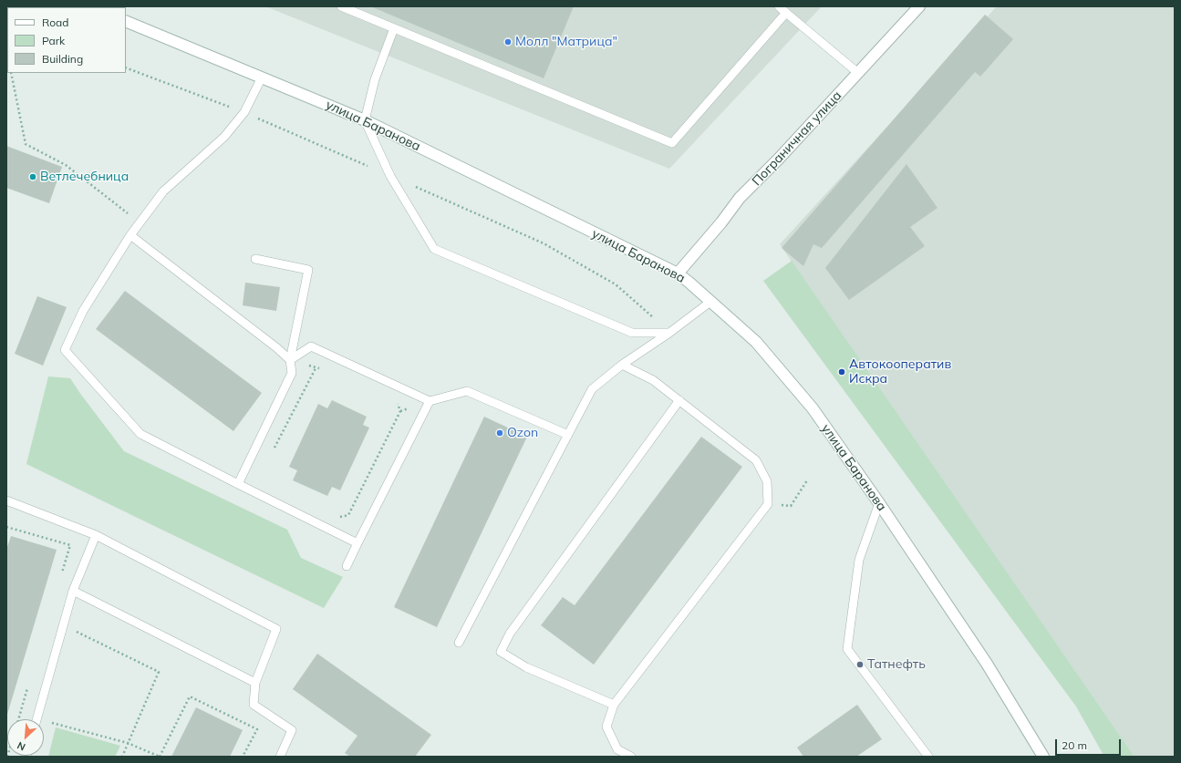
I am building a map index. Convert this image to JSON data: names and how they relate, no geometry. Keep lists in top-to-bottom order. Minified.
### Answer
{"streets":{"main road":["улица Баранова","Пограничная улица"]},"crossings":[["улица Баранова","Пограничная улица"]],"places":["Молл \"Матрица\"","Ветлечебница","Автокооператив Искра","Ozon","Татнефть"],"legend":["Road","Park","Building"],"scale_bar":"20 m","north":"bottom left"}
